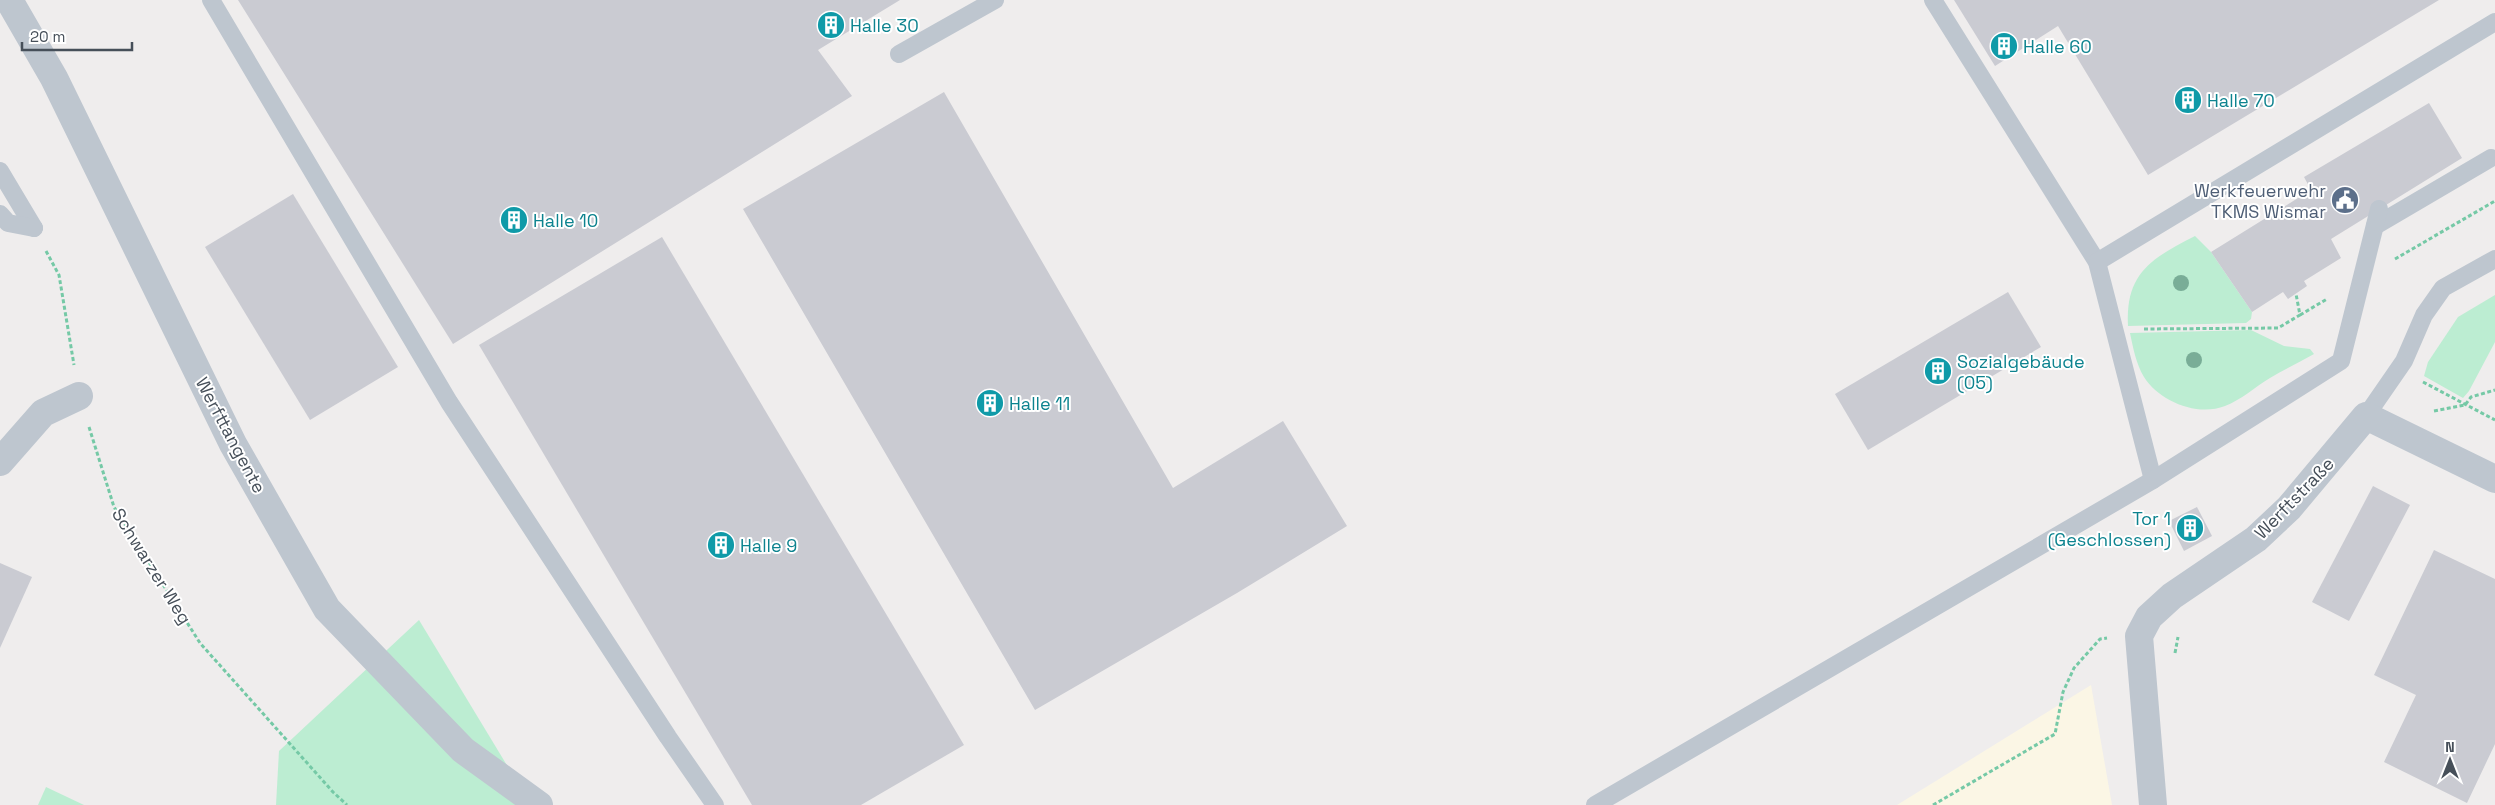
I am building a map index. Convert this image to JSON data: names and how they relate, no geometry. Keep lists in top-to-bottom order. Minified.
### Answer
{"streets":{"street":["Werfttangente","Werftstraße"],"path":["Schwarzer Weg"]},"places":{"building":["Halle 30","Halle 60","Halle 70","Halle 10","Sozialgebäude (05)","Halle 11","Tor 1 (Geschlossen)","Halle 9"],"public building":["Werkfeuerwehr TKMS Wismar"]},"scale_bar":"20 m","north":"top"}
